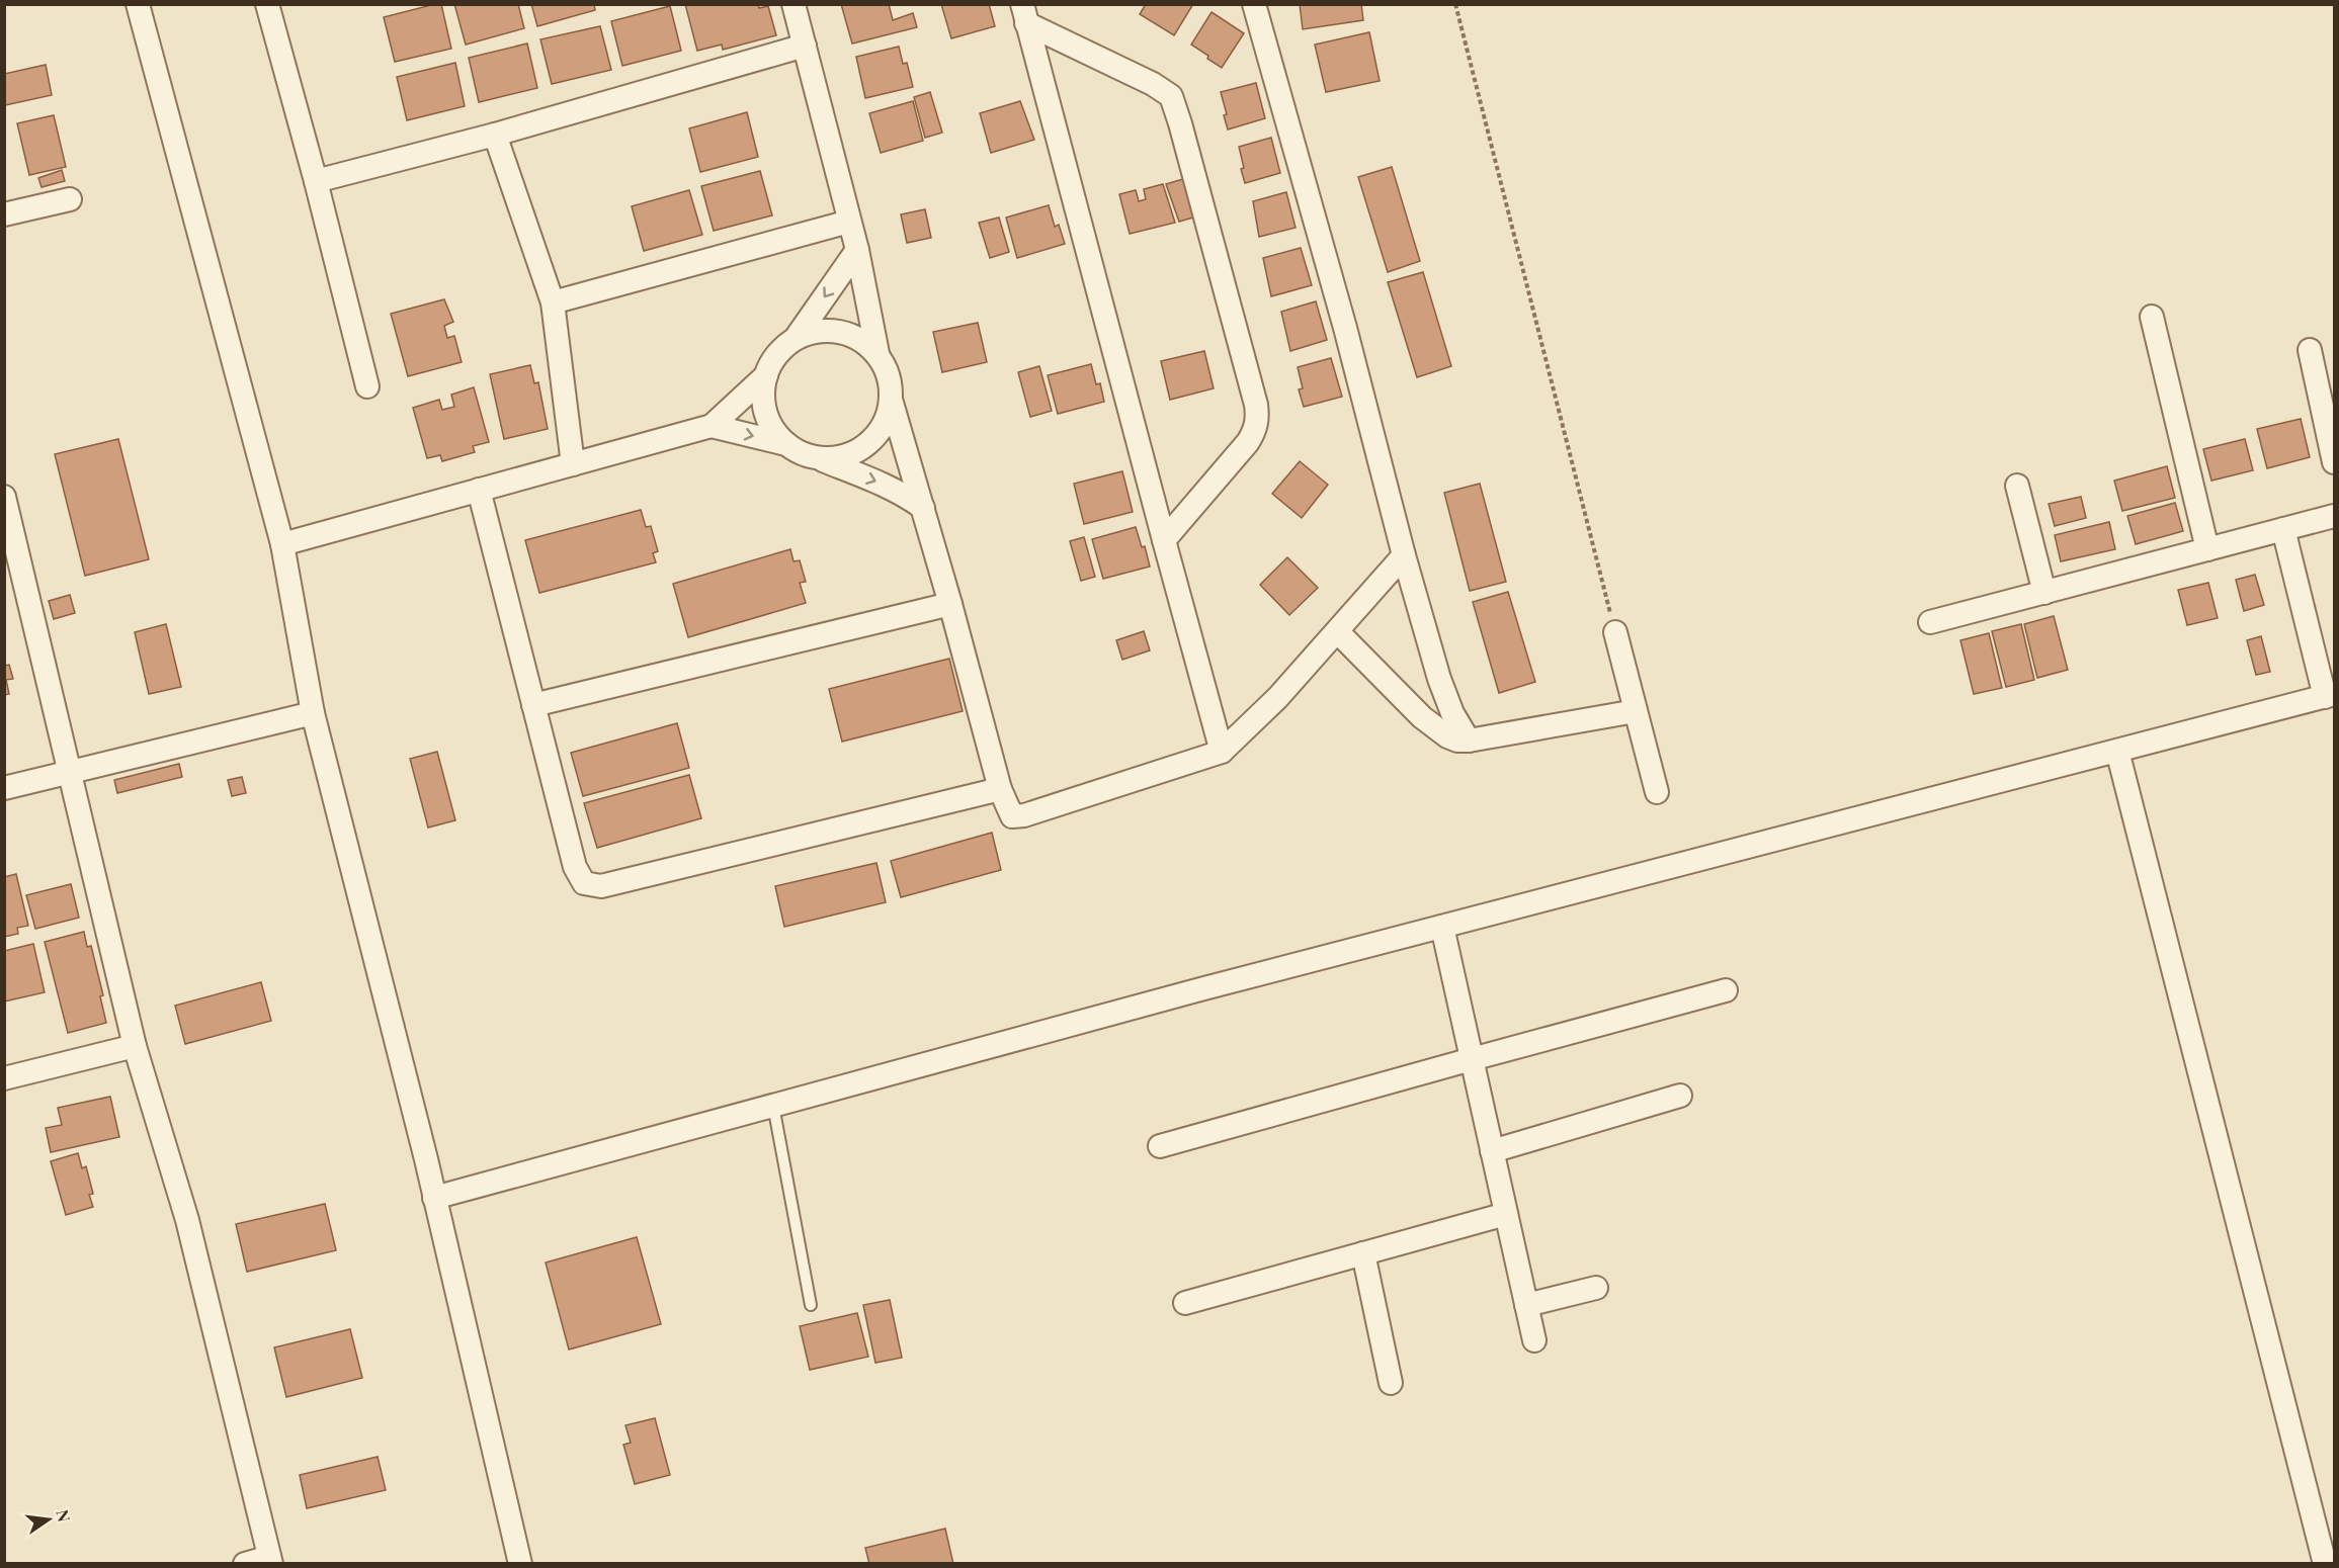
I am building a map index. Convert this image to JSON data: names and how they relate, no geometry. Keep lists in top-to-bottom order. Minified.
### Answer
{"north":"right"}
